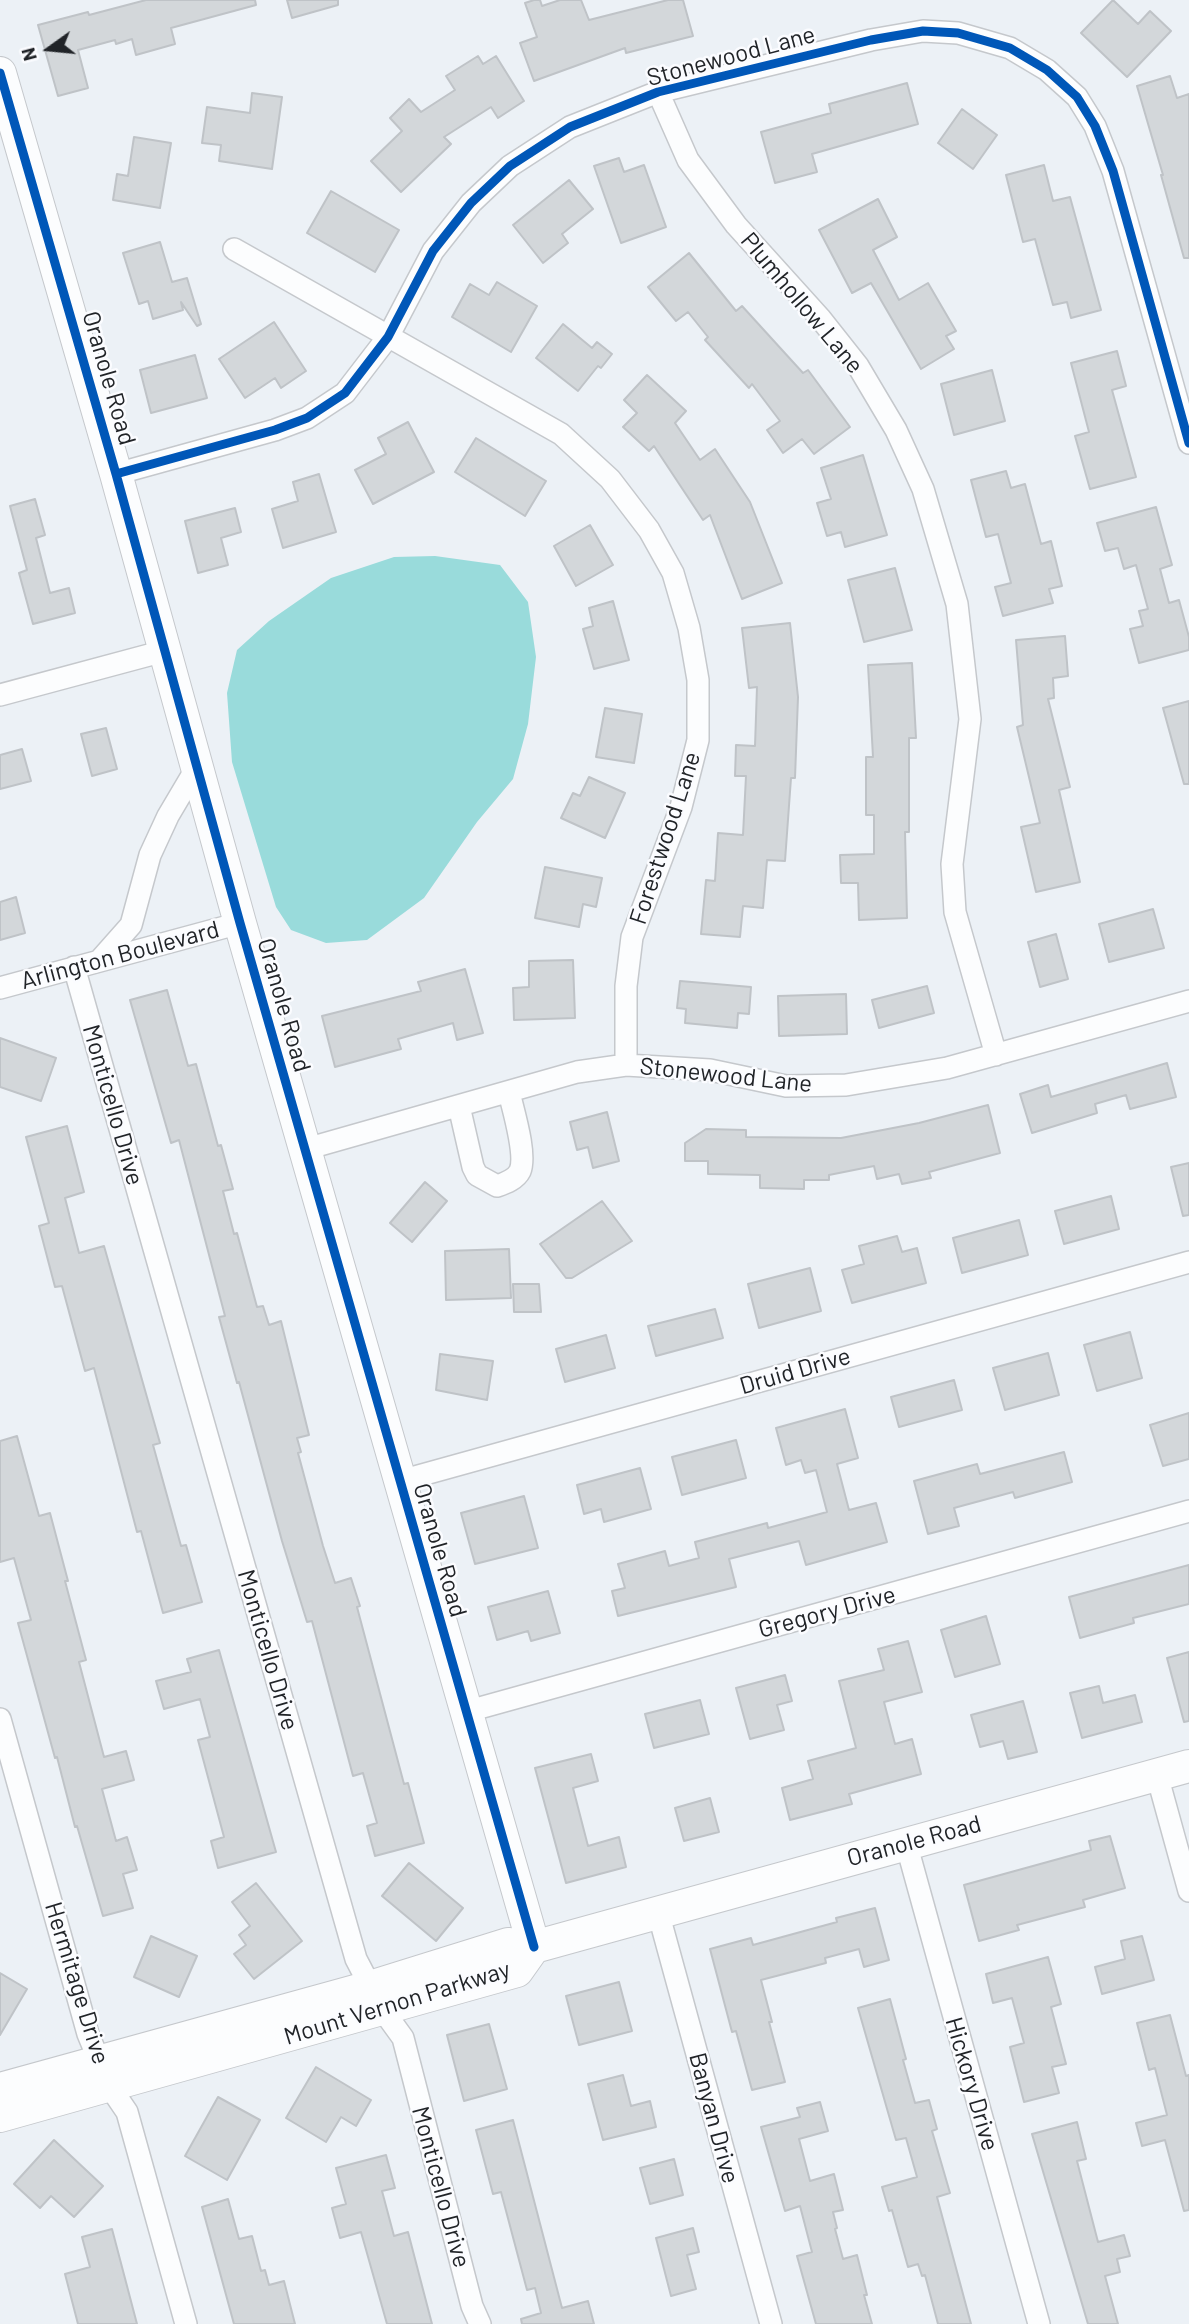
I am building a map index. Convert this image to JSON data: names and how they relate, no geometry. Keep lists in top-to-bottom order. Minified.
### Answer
{"streets":{"street":["Stonewood Lane","Plumhollow Lane","Oranole Road","Forestwood Lane","Arlington Boulevard","Monticello Drive","Druid Drive","Gregory Drive","Hermitage Drive","Mount Vernon Parkway","Hickory Drive","Banyan Drive"]},"crossings":[["Stonewood Lane","Plumhollow Lane"],["Stonewood Lane","Oranole Road"],["Stonewood Lane","Forestwood Lane"],["Oranole Road","Arlington Boulevard"],["Oranole Road","Druid Drive"],["Oranole Road","Gregory Drive"],["Oranole Road","Mount Vernon Parkway"],["Oranole Road","Hickory Drive"],["Oranole Road","Banyan Drive"],["Arlington Boulevard","Monticello Drive"],["Monticello Drive","Mount Vernon Parkway"],["Hermitage Drive","Mount Vernon Parkway"]],"north":"left"}
